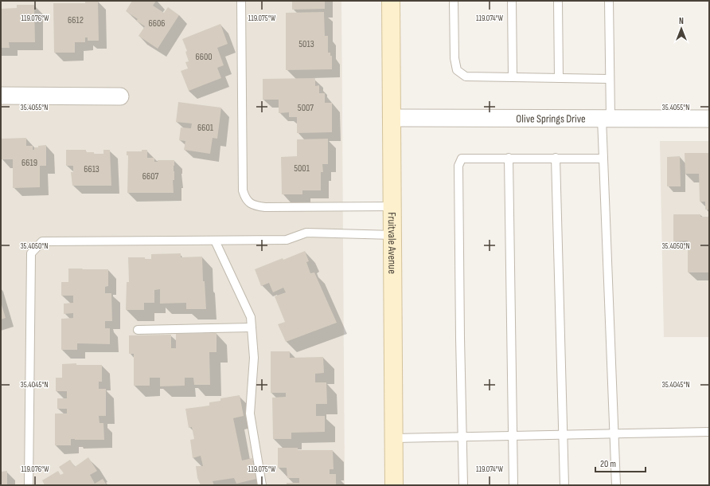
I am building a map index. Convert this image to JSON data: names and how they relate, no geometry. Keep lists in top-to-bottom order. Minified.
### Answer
{"streets":{"main road":["Fruitvale Avenue"],"street":["Olive Springs Drive"]},"crossings":[["Olive Springs Drive","Fruitvale Avenue"]],"house_numbers":["6612","6606","5013","6600","5007","6601","6619","5001","6613","6607"],"scale_bar":"20 m","north":"top","coordinates":["119.076°W","119.075°W","119.074°W","35.4055°N","35.4050°N","35.4045°N"]}
